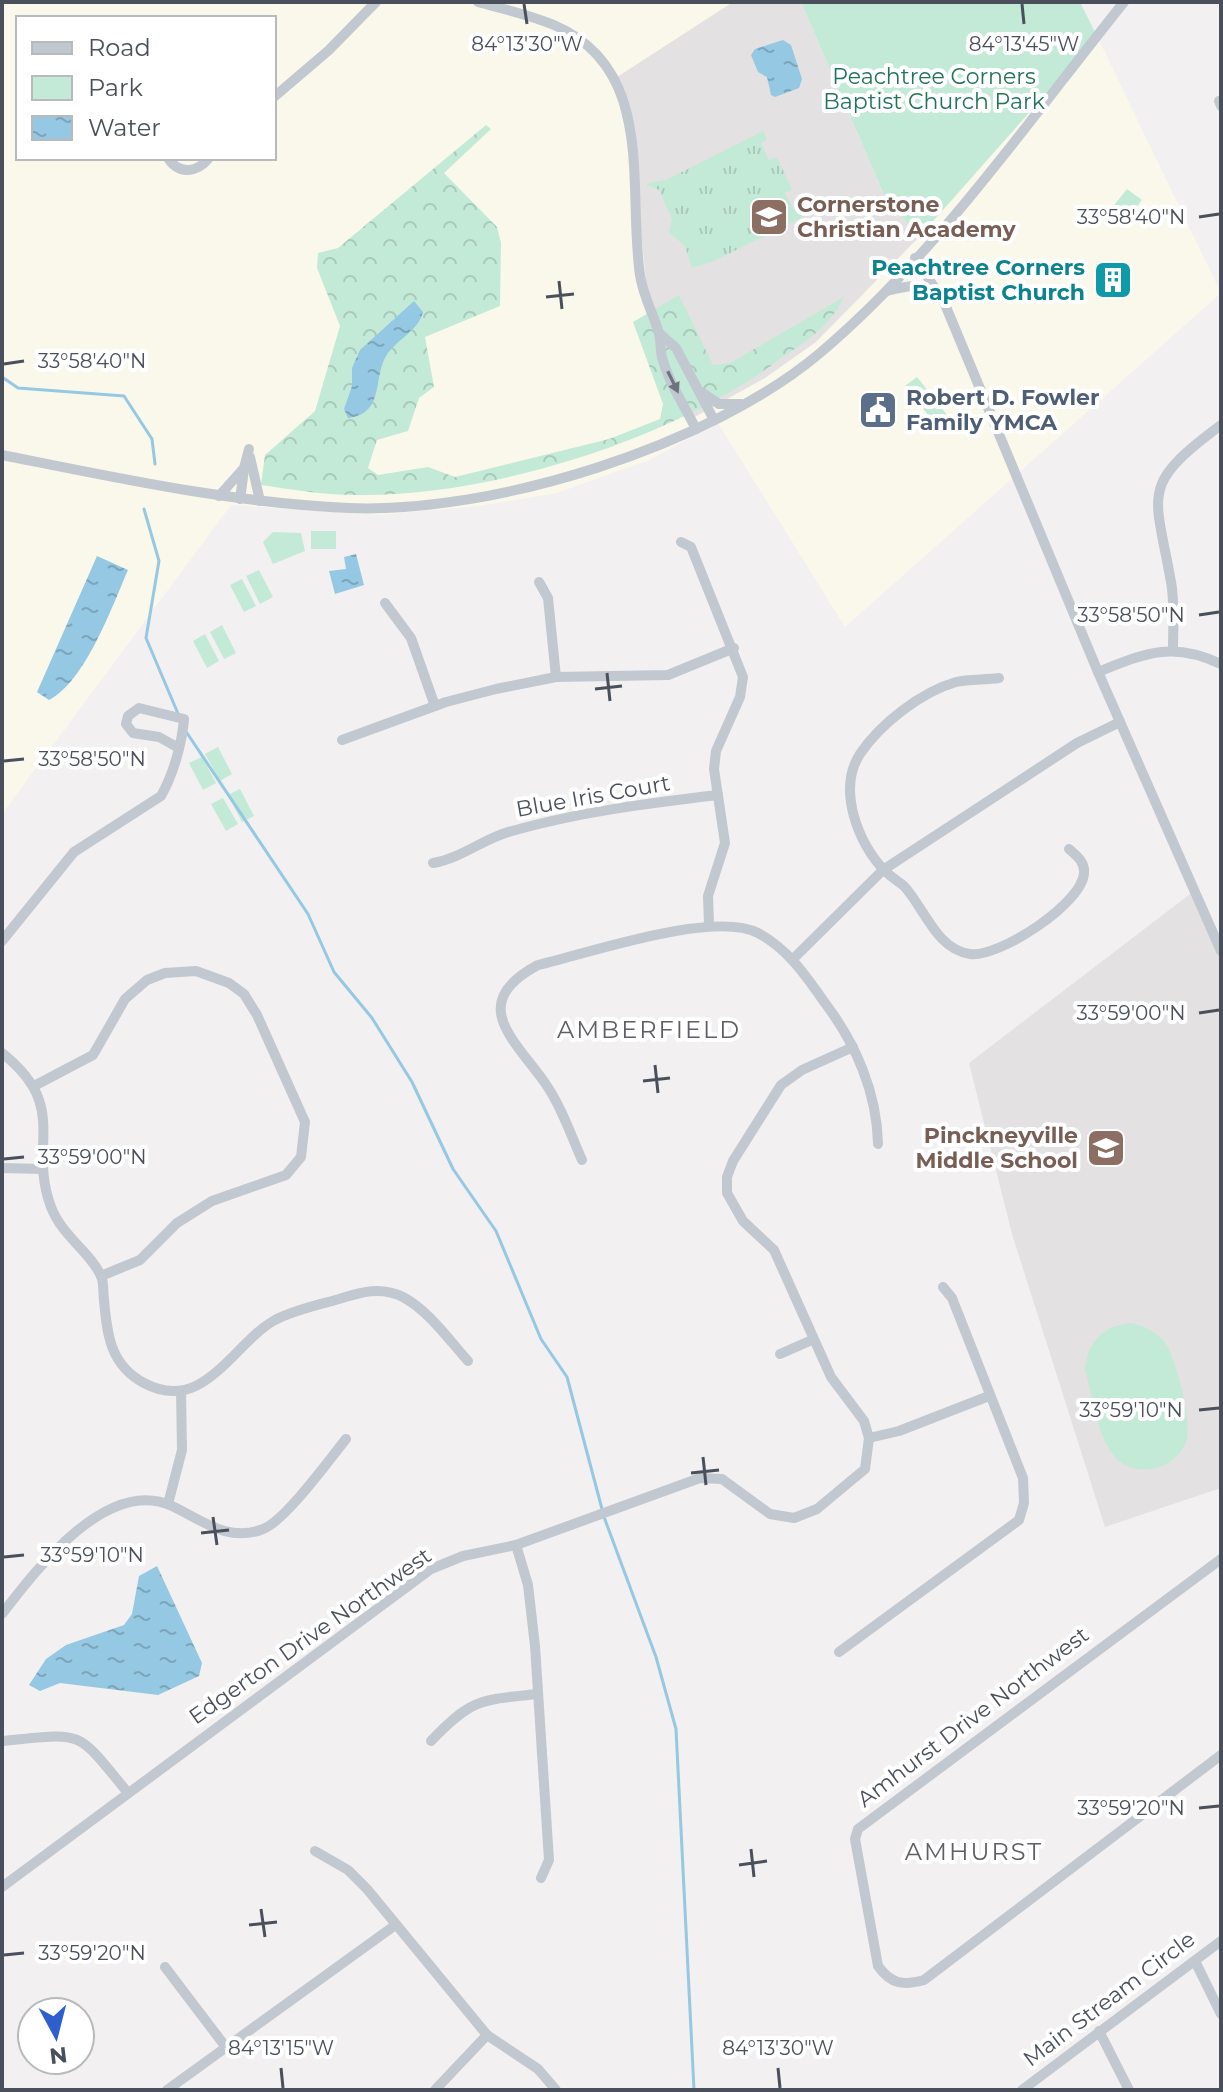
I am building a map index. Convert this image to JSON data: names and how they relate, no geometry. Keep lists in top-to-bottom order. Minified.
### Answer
{"streets":{"street":["Blue Iris Court","Edgerton Drive Northwest","Amhurst Drive Northwest","Main Stream Circle"]},"districts":["AMBERFIELD","AMHURST"],"parks":["Peachtree Corners Baptist Church Park"],"places":{"school or university":["Cornerstone Christian Academy","Pinckneyville Middle School"],"building":["Peachtree Corners Baptist Church"],"public building":["Robert D. Fowler Family YMCA"]},"legend":["Road","Park","Water"],"north":"bottom","coordinates":["84°13'30\"W","84°13'45\"W","33°58'40\"N","33°58'50\"N","33°59'00\"N","33°59'10\"N","33°59'20\"N","84°13'15\"W"]}
